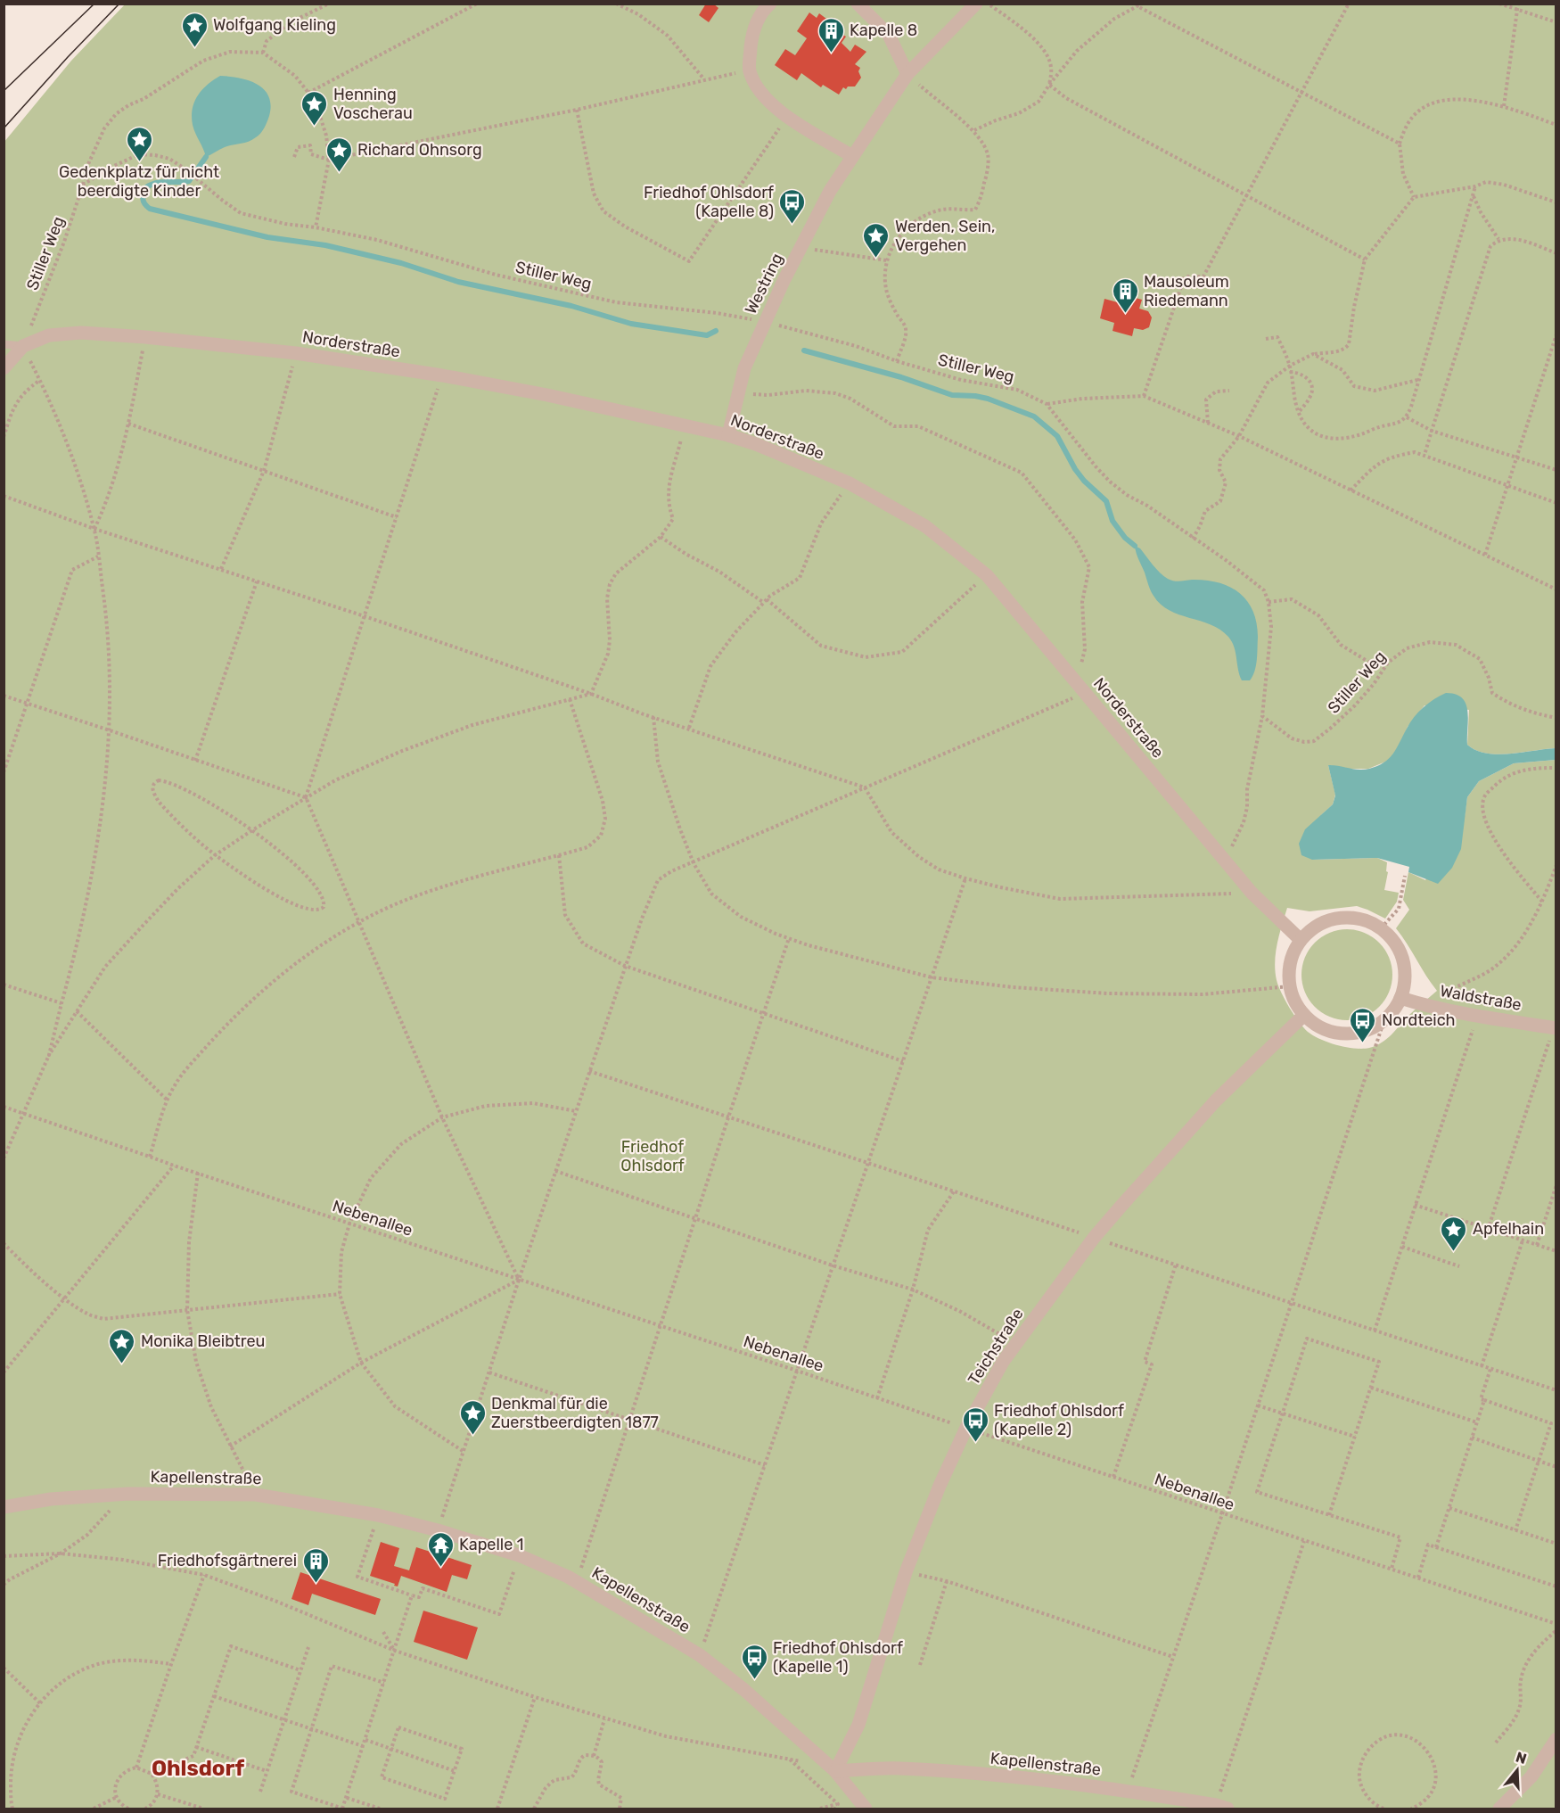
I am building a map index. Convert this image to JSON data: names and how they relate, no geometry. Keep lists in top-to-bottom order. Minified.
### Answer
{"streets":{"street":["Westring","Norderstraße","Waldstraße","Teichstraße","Kapellenstraße"],"path":["Stiller Weg","Nebenallee"]},"crossings":[["Stiller Weg","Westring"],["Stiller Weg","Norderstraße"],["Westring","Norderstraße"],["Norderstraße","Waldstraße"],["Norderstraße","Teichstraße"],["Waldstraße","Teichstraße"],["Nebenallee","Teichstraße"],["Teichstraße","Kapellenstraße"]],"districts":["Ohlsdorf"],"parks":["Friedhof Ohlsdorf"],"places":{"place":["Wolfgang Kieling","Henning Voscherau","Gedenkplatz für nicht beerdigte Kinder","Richard Ohnsorg","Werden, Sein, Vergehen","Apfelhain","Monika Bleibtreu","Denkmal für die Zuerstbeerdigten 1877"],"building":["Kapelle 8","Mausoleum Riedemann","Friedhofsgärtnerei"],"bus stop":["Friedhof Ohlsdorf (Kapelle 8)","Nordteich","Friedhof Ohlsdorf (Kapelle 2)","Friedhof Ohlsdorf (Kapelle 1)"],"temple":["Kapelle 1"]},"north":"top"}
